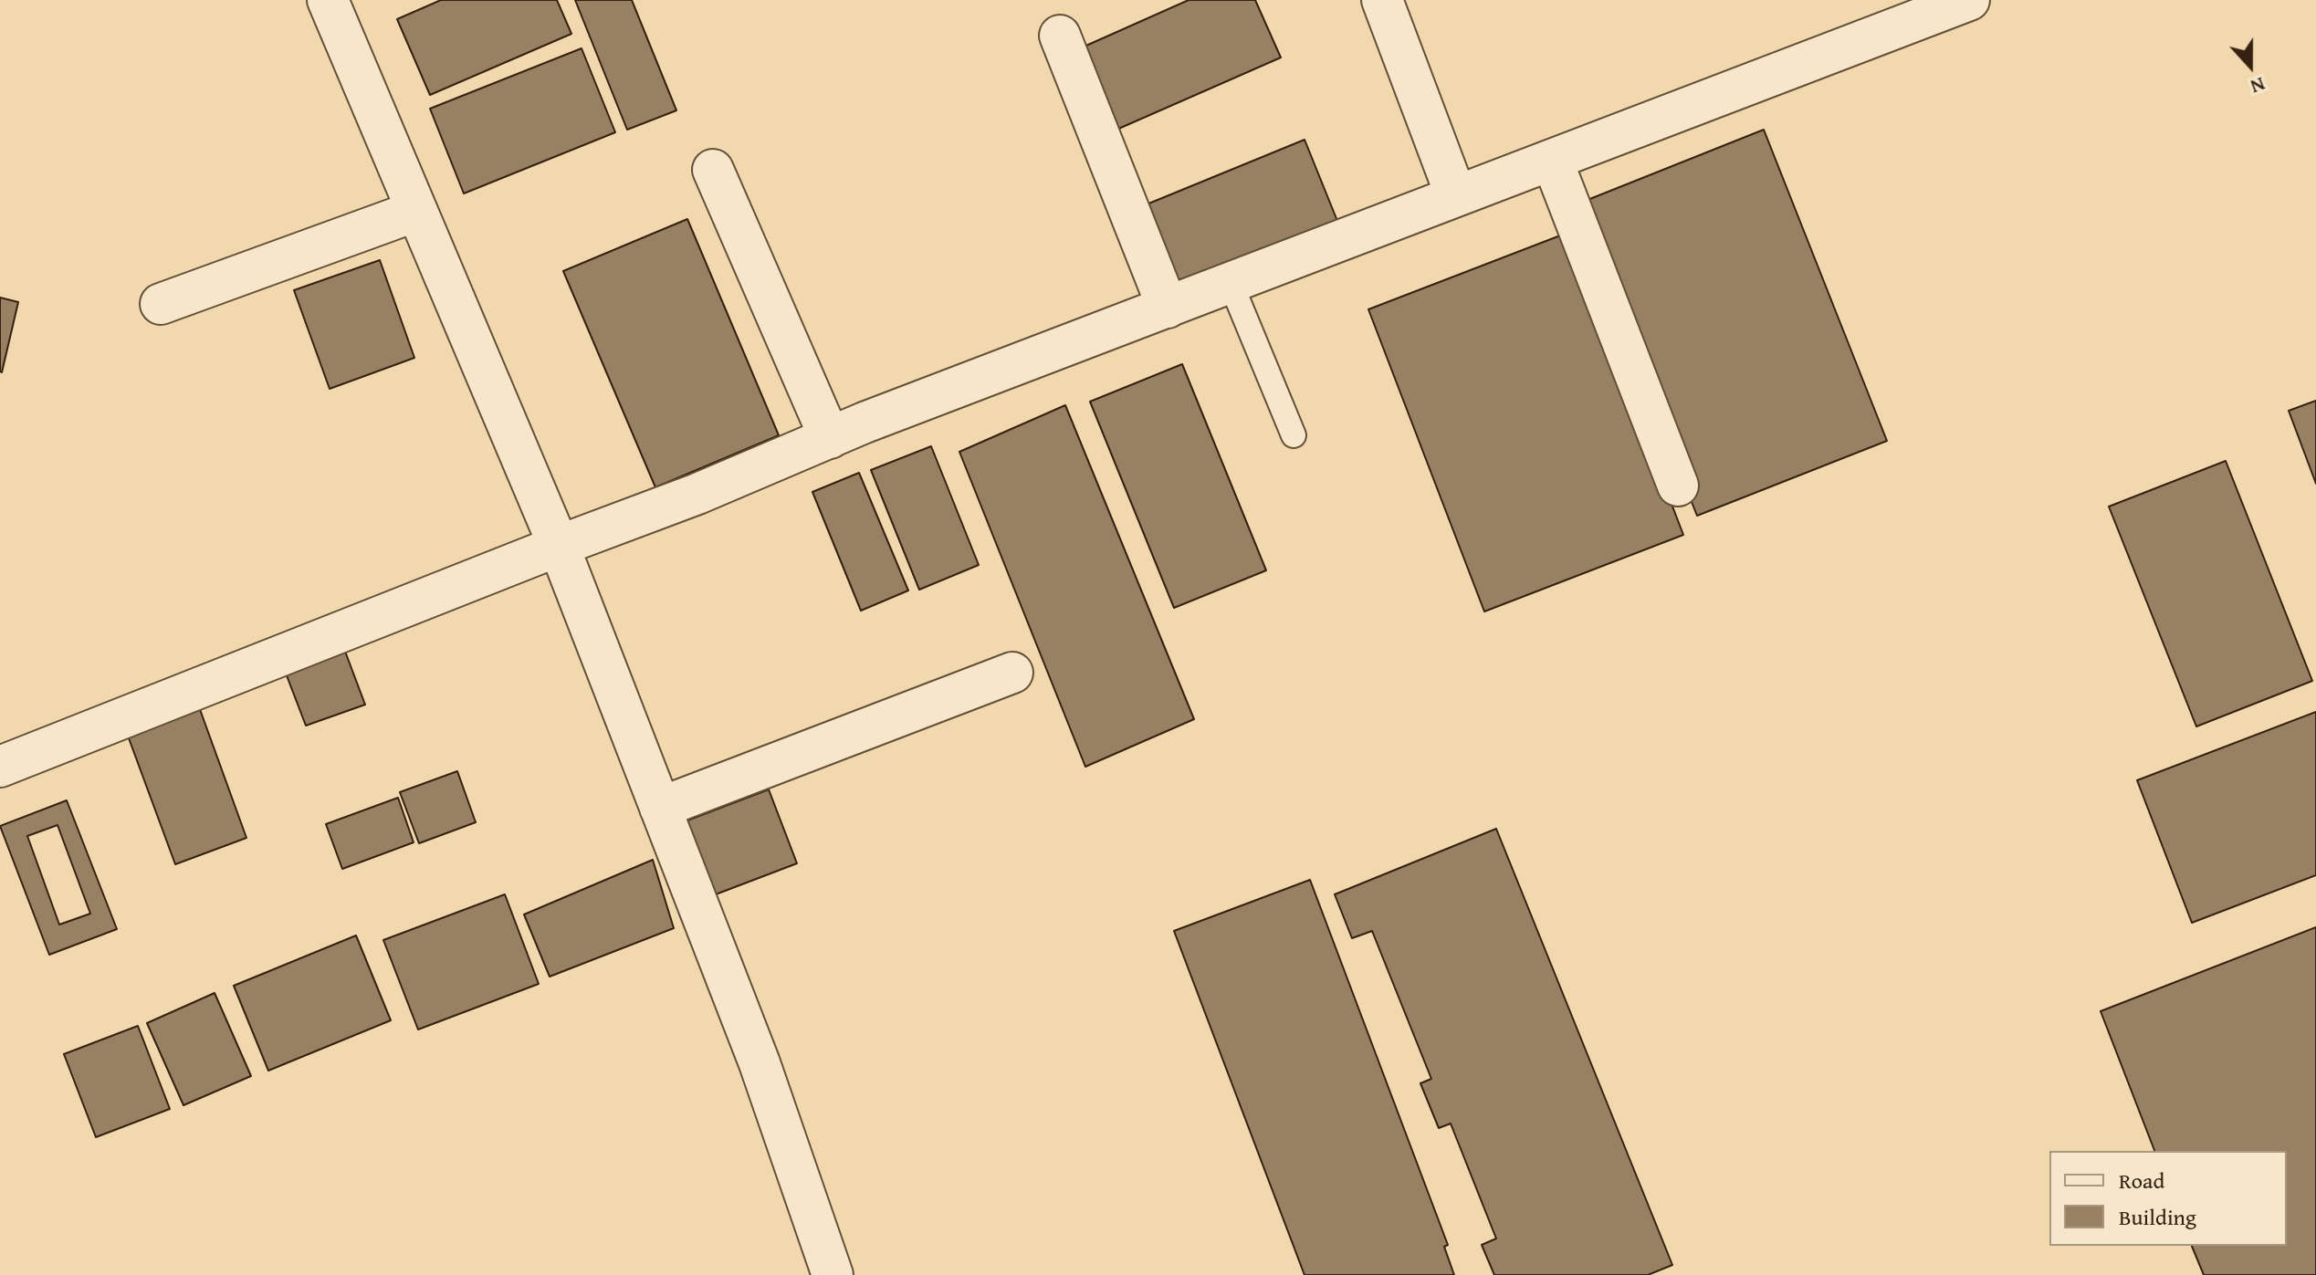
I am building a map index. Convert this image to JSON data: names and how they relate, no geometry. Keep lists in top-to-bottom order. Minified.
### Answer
{"legend":["Road","Building"],"north":"bottom"}
